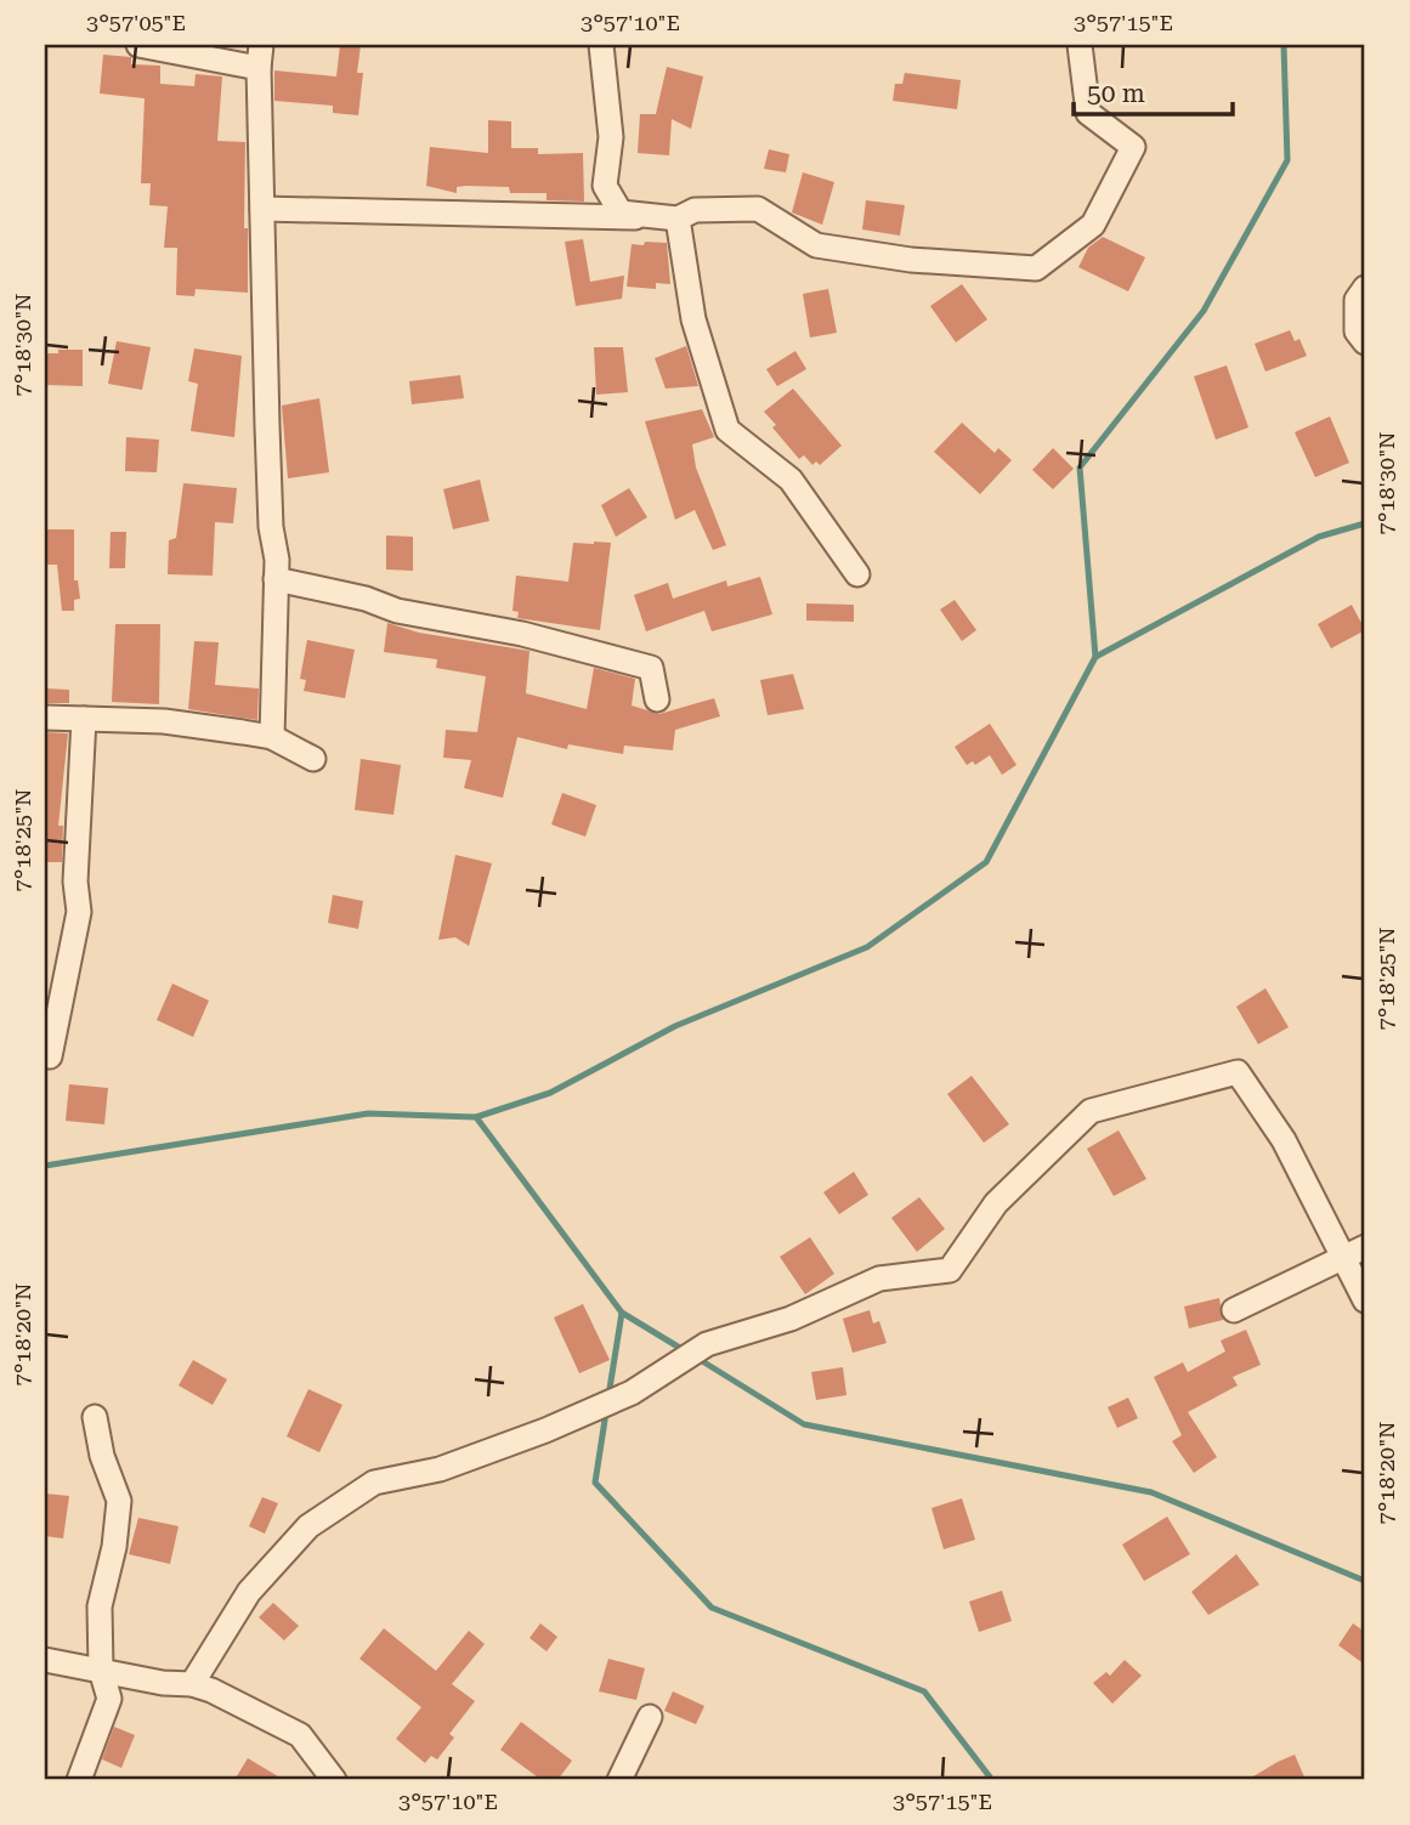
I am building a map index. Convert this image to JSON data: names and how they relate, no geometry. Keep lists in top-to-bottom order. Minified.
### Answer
{"scale_bar":"50 m","coordinates":["3°57'05\"E","3°57'10\"E","3°57'15\"E","7°18'30\"N","7°18'25\"N","7°18'20\"N"]}
